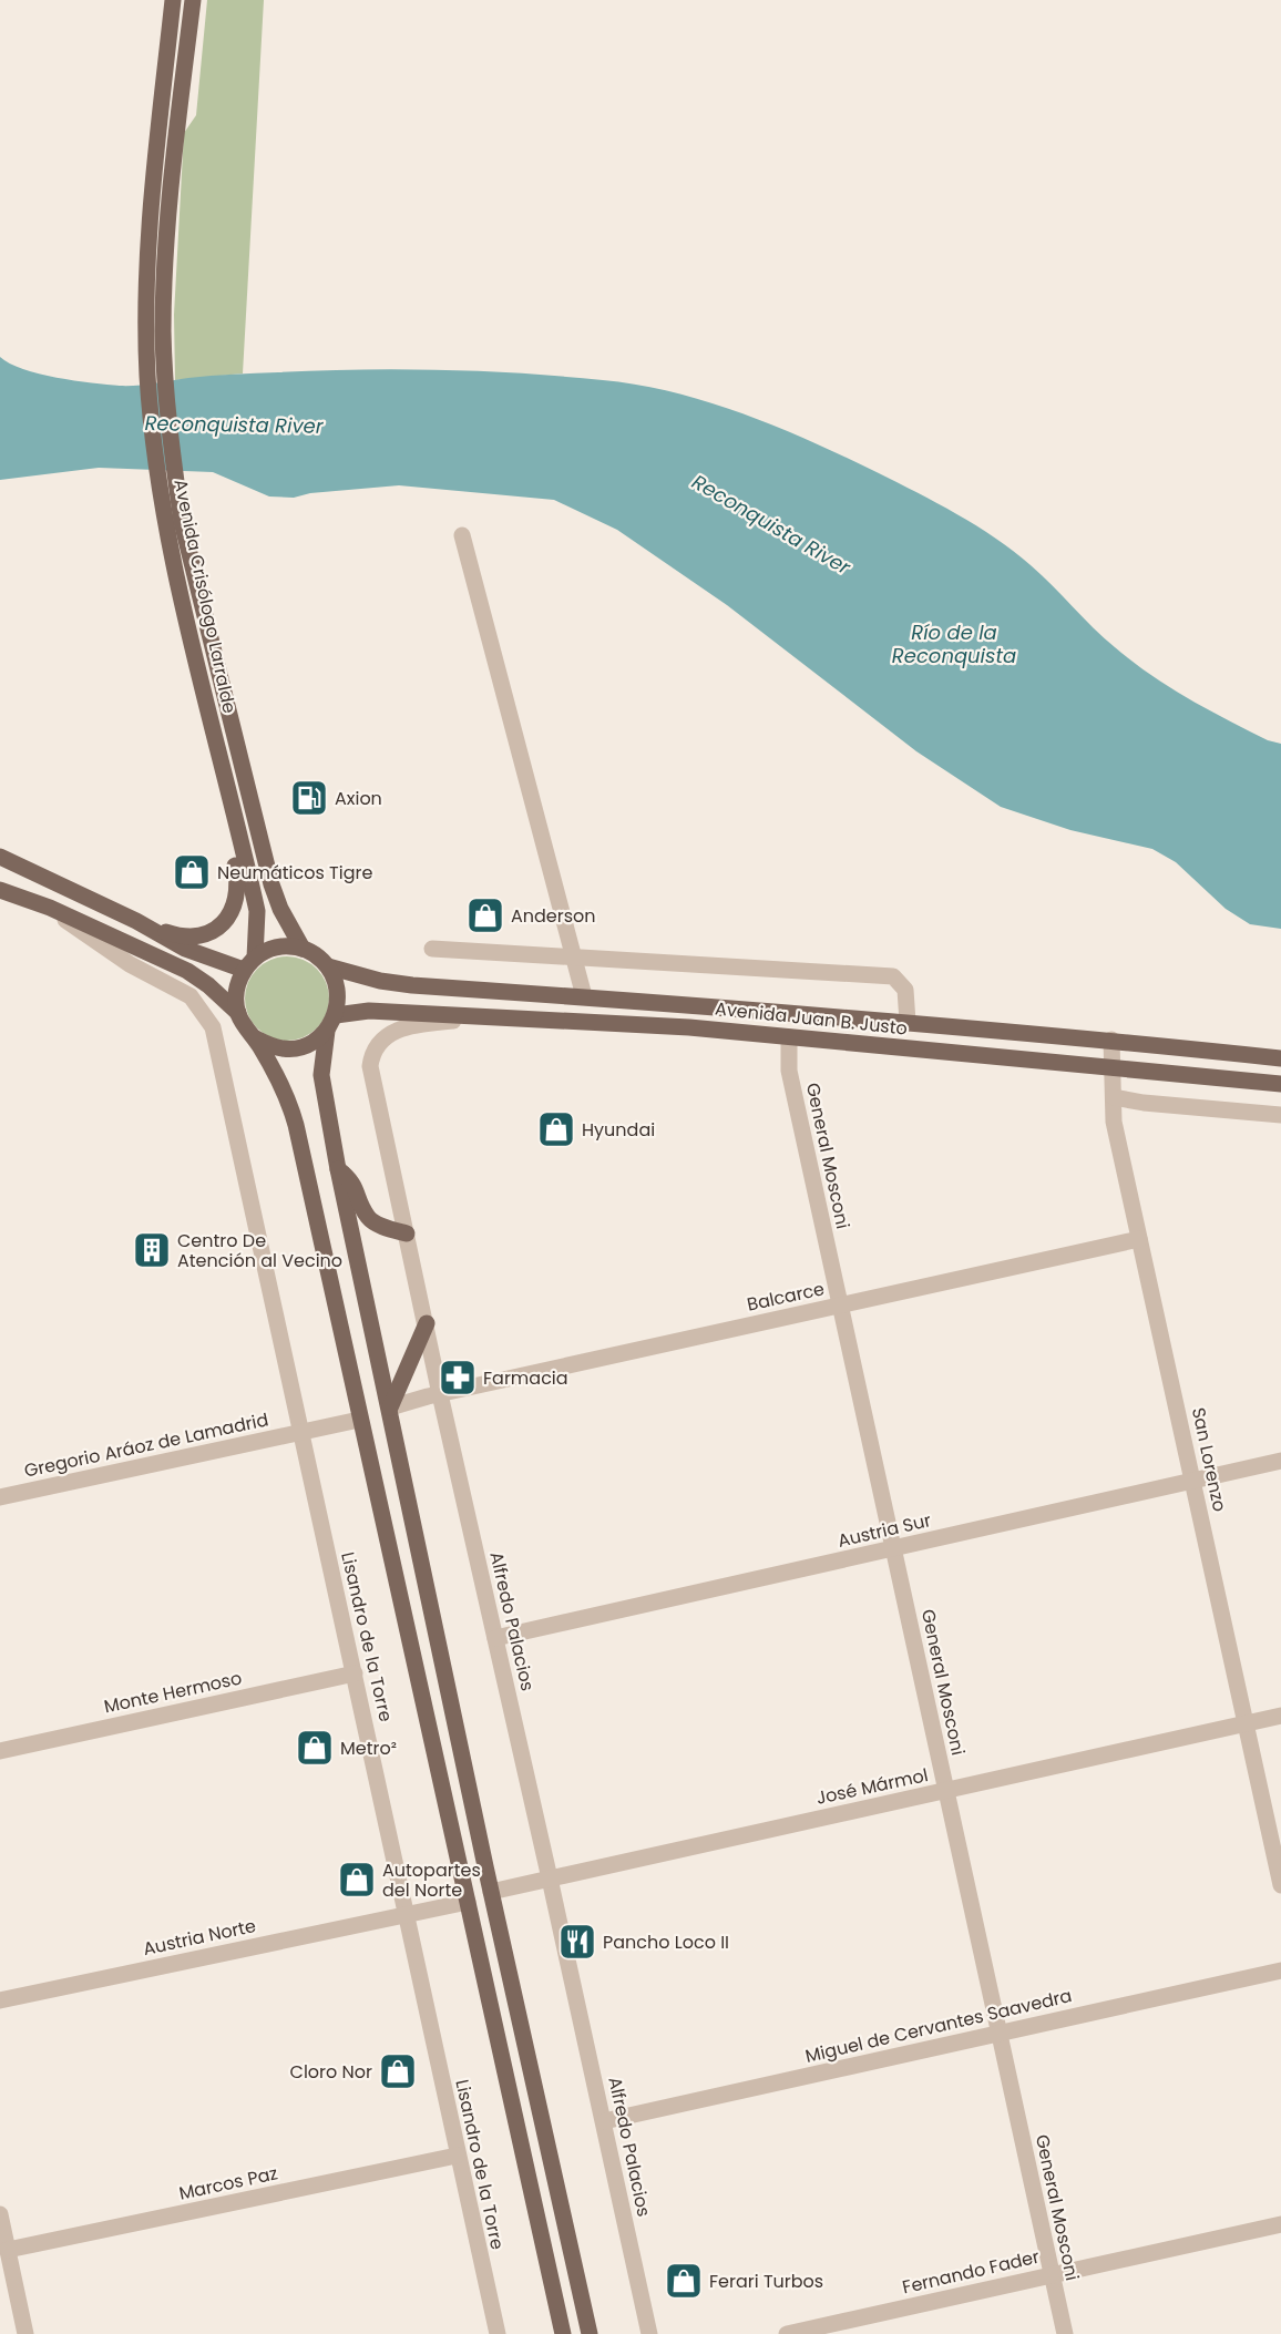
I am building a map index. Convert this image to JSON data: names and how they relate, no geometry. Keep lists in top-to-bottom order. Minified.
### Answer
{"streets":{"main road":["Avenida Crisólogo Larralde","Avenida Juan B. Justo"],"street":["General Mosconi","Balcarce","Gregorio Aráoz de Lamadrid","San Lorenzo","Austria Sur","Alfredo Palacios","Lisandro de la Torre","Monte Hermoso","José Mármol","Austria Norte","Miguel de Cervantes Saavedra","Marcos Paz","Fernando Fader"]},"crossings":[["Avenida Crisólogo Larralde","Avenida Juan B. Justo"],["Avenida Juan B. Justo","General Mosconi"],["Avenida Juan B. Justo","San Lorenzo"],["Avenida Juan B. Justo","Alfredo Palacios"],["General Mosconi","Balcarce"],["General Mosconi","Austria Sur"],["General Mosconi","José Mármol"],["General Mosconi","Miguel de Cervantes Saavedra"],["General Mosconi","Fernando Fader"],["Balcarce","San Lorenzo"],["Balcarce","Alfredo Palacios"],["Gregorio Aráoz de Lamadrid","Lisandro de la Torre"],["San Lorenzo","Austria Sur"],["San Lorenzo","José Mármol"],["Austria Sur","Alfredo Palacios"],["Alfredo Palacios","José Mármol"],["Alfredo Palacios","Miguel de Cervantes Saavedra"],["Lisandro de la Torre","Monte Hermoso"],["Lisandro de la Torre","Austria Norte"],["Lisandro de la Torre","Marcos Paz"]],"water":["Reconquista River","Río de la Reconquista"],"places":{"fuel station":["Axion"],"shop":["Neumáticos Tigre","Anderson","Hyundai","Metro²","Autopartes del Norte","Cloro Nor","Ferari Turbos"],"building":["Centro De Atención al Vecino"],"pharmacy":["Farmacia"],"restaurant":["Pancho Loco II"]}}
